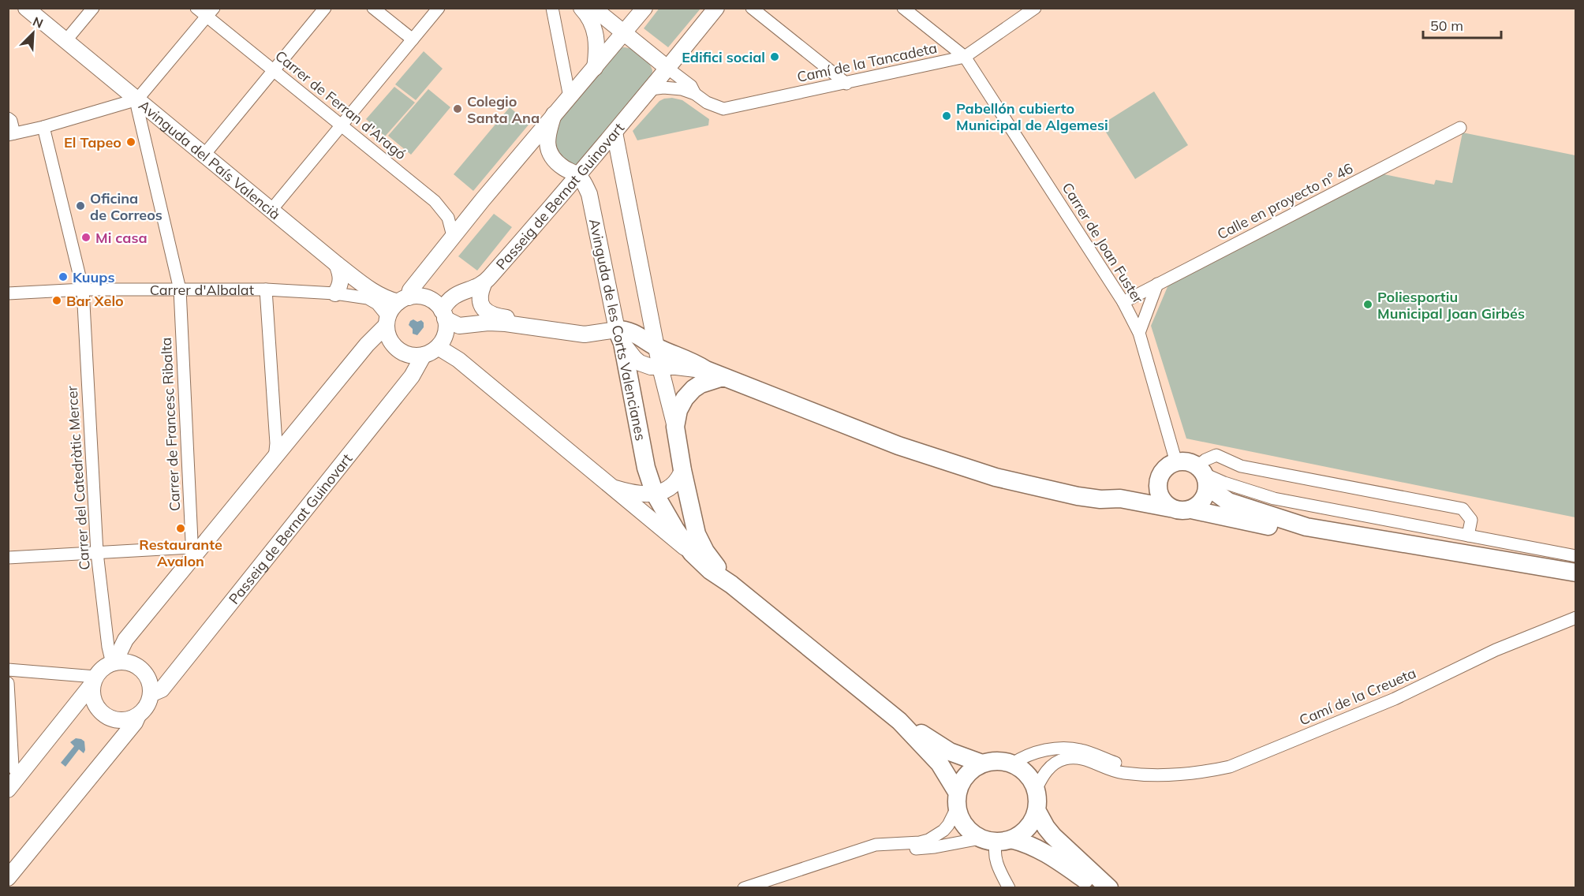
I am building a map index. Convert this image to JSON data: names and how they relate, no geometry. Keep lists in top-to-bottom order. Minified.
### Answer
{"streets":{"main road":["Avinguda de les Corts Valencianes"],"street":["Camí de la Tancadeta","Carrer de Ferran d'Aragó","Avinguda del País Valencià","Passeig de Bernat Guinovart","Calle en proyecto nº 46","Carrer de Joan Fuster","Carrer d'Albalat","Carrer de Francesc Ribalta","Carrer del Catedràtic Mercer","Camí de la Creueta"]},"crossings":[["Camí de la Tancadeta","Passeig de Bernat Guinovart"],["Camí de la Tancadeta","Carrer de Joan Fuster"],["Avinguda del País Valencià","Passeig de Bernat Guinovart"],["Avinguda del País Valencià","Carrer d'Albalat"],["Avinguda del País Valencià","Carrer de Francesc Ribalta"],["Passeig de Bernat Guinovart","Carrer d'Albalat"],["Passeig de Bernat Guinovart","Avinguda de les Corts Valencianes"],["Passeig de Bernat Guinovart","Carrer del Catedràtic Mercer"],["Calle en proyecto nº 46","Carrer de Joan Fuster"],["Carrer d'Albalat","Carrer de Francesc Ribalta"],["Carrer d'Albalat","Carrer del Catedràtic Mercer"]],"places":["Edifici social","Colegio Santa Ana","Pabellón cubierto Municipal de Algemesi","El Tapeo","Oficina de Correos","Mi casa","Kuups","Bar Xelo","Poliesportiu Municipal Joan Girbés","Restaurante Avalon"],"scale_bar":"50 m","north":"top right"}
